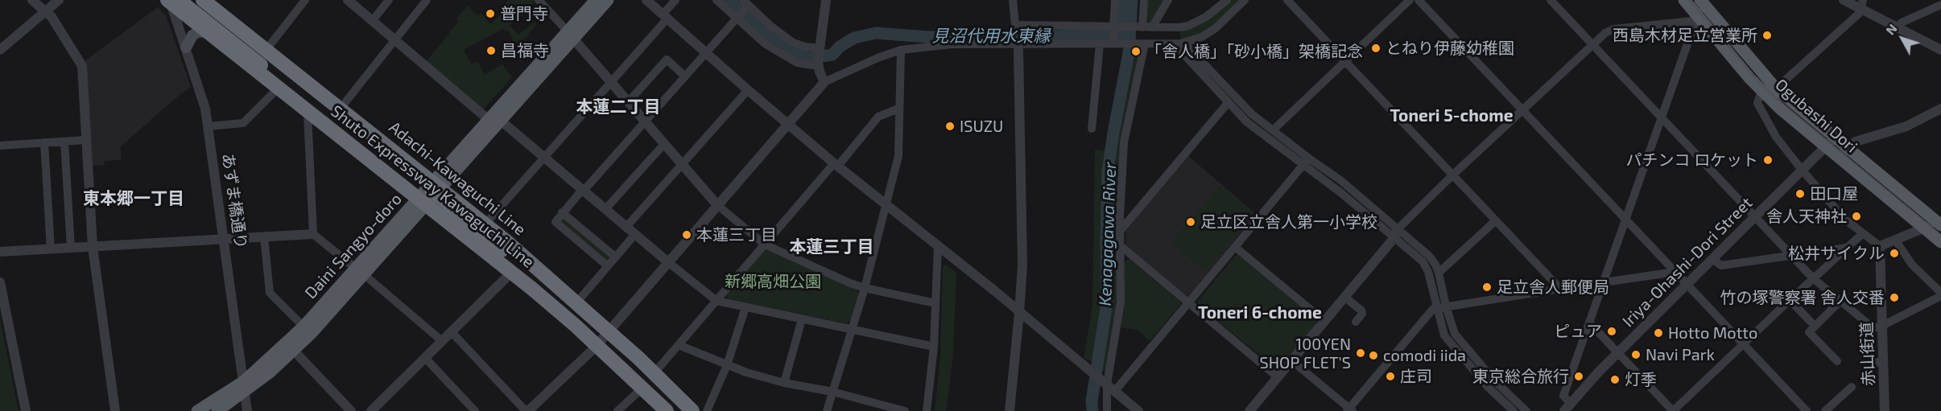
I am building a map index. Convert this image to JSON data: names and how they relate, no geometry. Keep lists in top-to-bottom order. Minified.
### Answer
{"streets":{"highway":["Shuto Expressway Kawaguchi Line"],"main road":["Ogubashi Dori","Adachi-Kawaguchi Line","Daini Sangyo-doro"],"street":["あずま橋通り","Iriya-Ohashi-Dori Street","赤山街道"]},"crossings":[["Ogubashi Dori","Iriya-Ohashi-Dori Street"],["Adachi-Kawaguchi Line","Shuto Expressway Kawaguchi Line"],["Adachi-Kawaguchi Line","あずま橋通り"],["Adachi-Kawaguchi Line","Daini Sangyo-doro"],["Shuto Expressway Kawaguchi Line","あずま橋通り"],["あずま橋通り","Daini Sangyo-doro"]],"districts":["本蓮二丁目","Toneri 5-chome","東本郷一丁目","本蓮三丁目","Toneri 6-chome"],"water":["見沼代用水東縁","Kenagagawa River"],"parks":["新郷高畑公園"],"places":["普門寺","西島木材足立営業所","とねり伊藤幼稚園","昌福寺","「舎人橋」「砂小橋」架橋記念","ISUZU","パチンコ ロケット","田口屋","舎人天神社","足立区立舎人第一小学校","本蓮三丁目","松井サイクル","足立舎人郵便局","竹の塚警察署 舎人交番","ピュア","Hotto Motto","100YEN SHOP FLET'S","Navi Park","comodi iida","庄司","東京総合旅行","灯季"],"north":"top left"}
